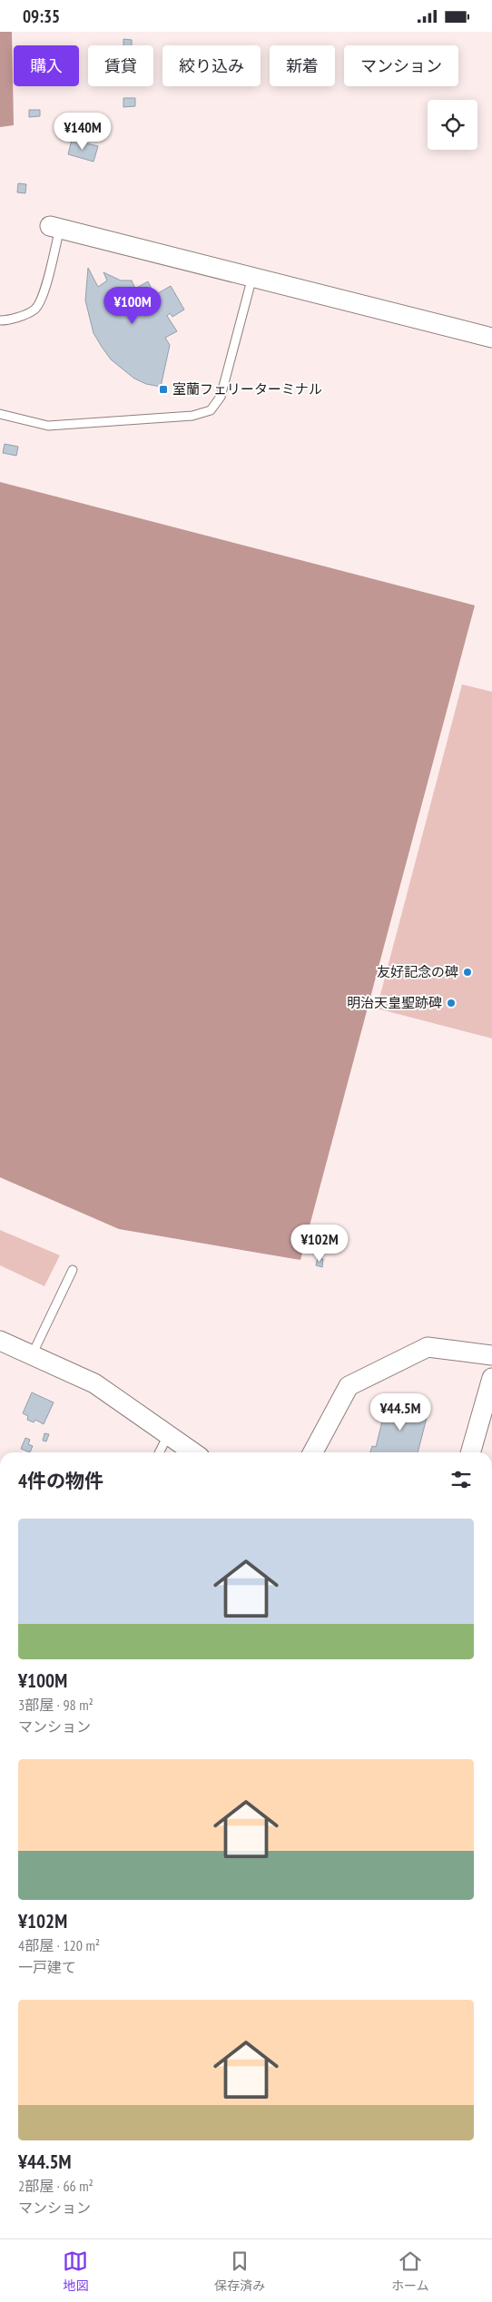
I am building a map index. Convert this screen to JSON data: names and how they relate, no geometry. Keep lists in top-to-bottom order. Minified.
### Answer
{"places":{"transit":["室蘭フェリーターミナル"],"other":["友好記念の碑","明治天皇聖跡碑"]},"page":{"status":"09:35","chip":["購入","賃貸","絞り込み","新着","マンション"],"price":["¥140M","¥100M","¥102M","¥44.5M"],"heading":"4件の物件","list":[{"name":"¥100M","note":"3部屋 · 98 m² · マンション"},{"name":"¥102M","note":"4部屋 · 120 m² · 一戸建て"},{"name":"¥44.5M","note":"2部屋 · 66 m² · マンション"}],"tabs":["地図","保存済み","ホーム"]}}
